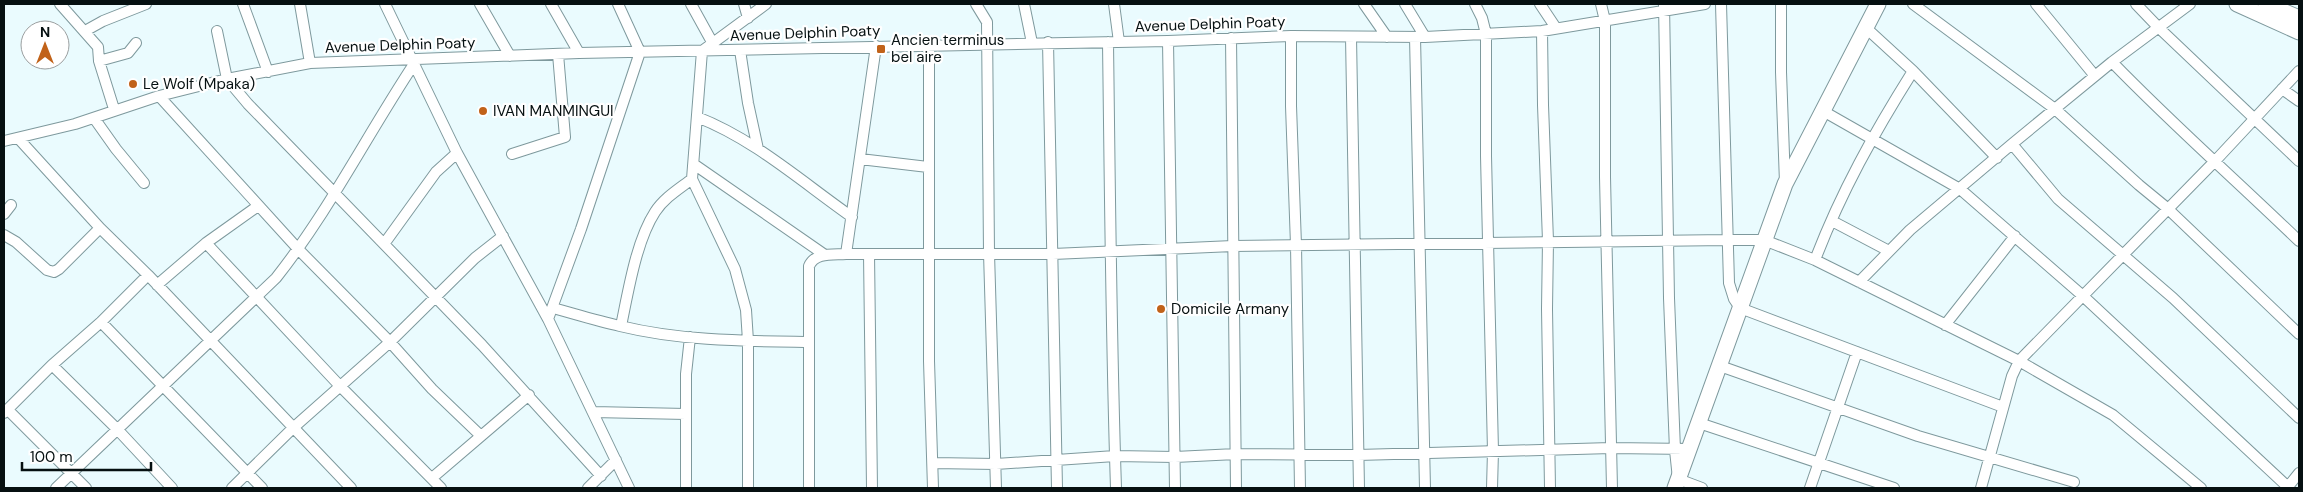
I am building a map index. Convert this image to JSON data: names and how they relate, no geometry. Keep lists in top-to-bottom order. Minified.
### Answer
{"streets":{"street":["Avenue Delphin Poaty"]},"places":{"transit":["Ancien terminus bel aire"],"other":["Le Wolf (Mpaka)","IVAN MANMINGUI","Domicile Armany"]},"scale_bar":"100 m","north":"top"}
